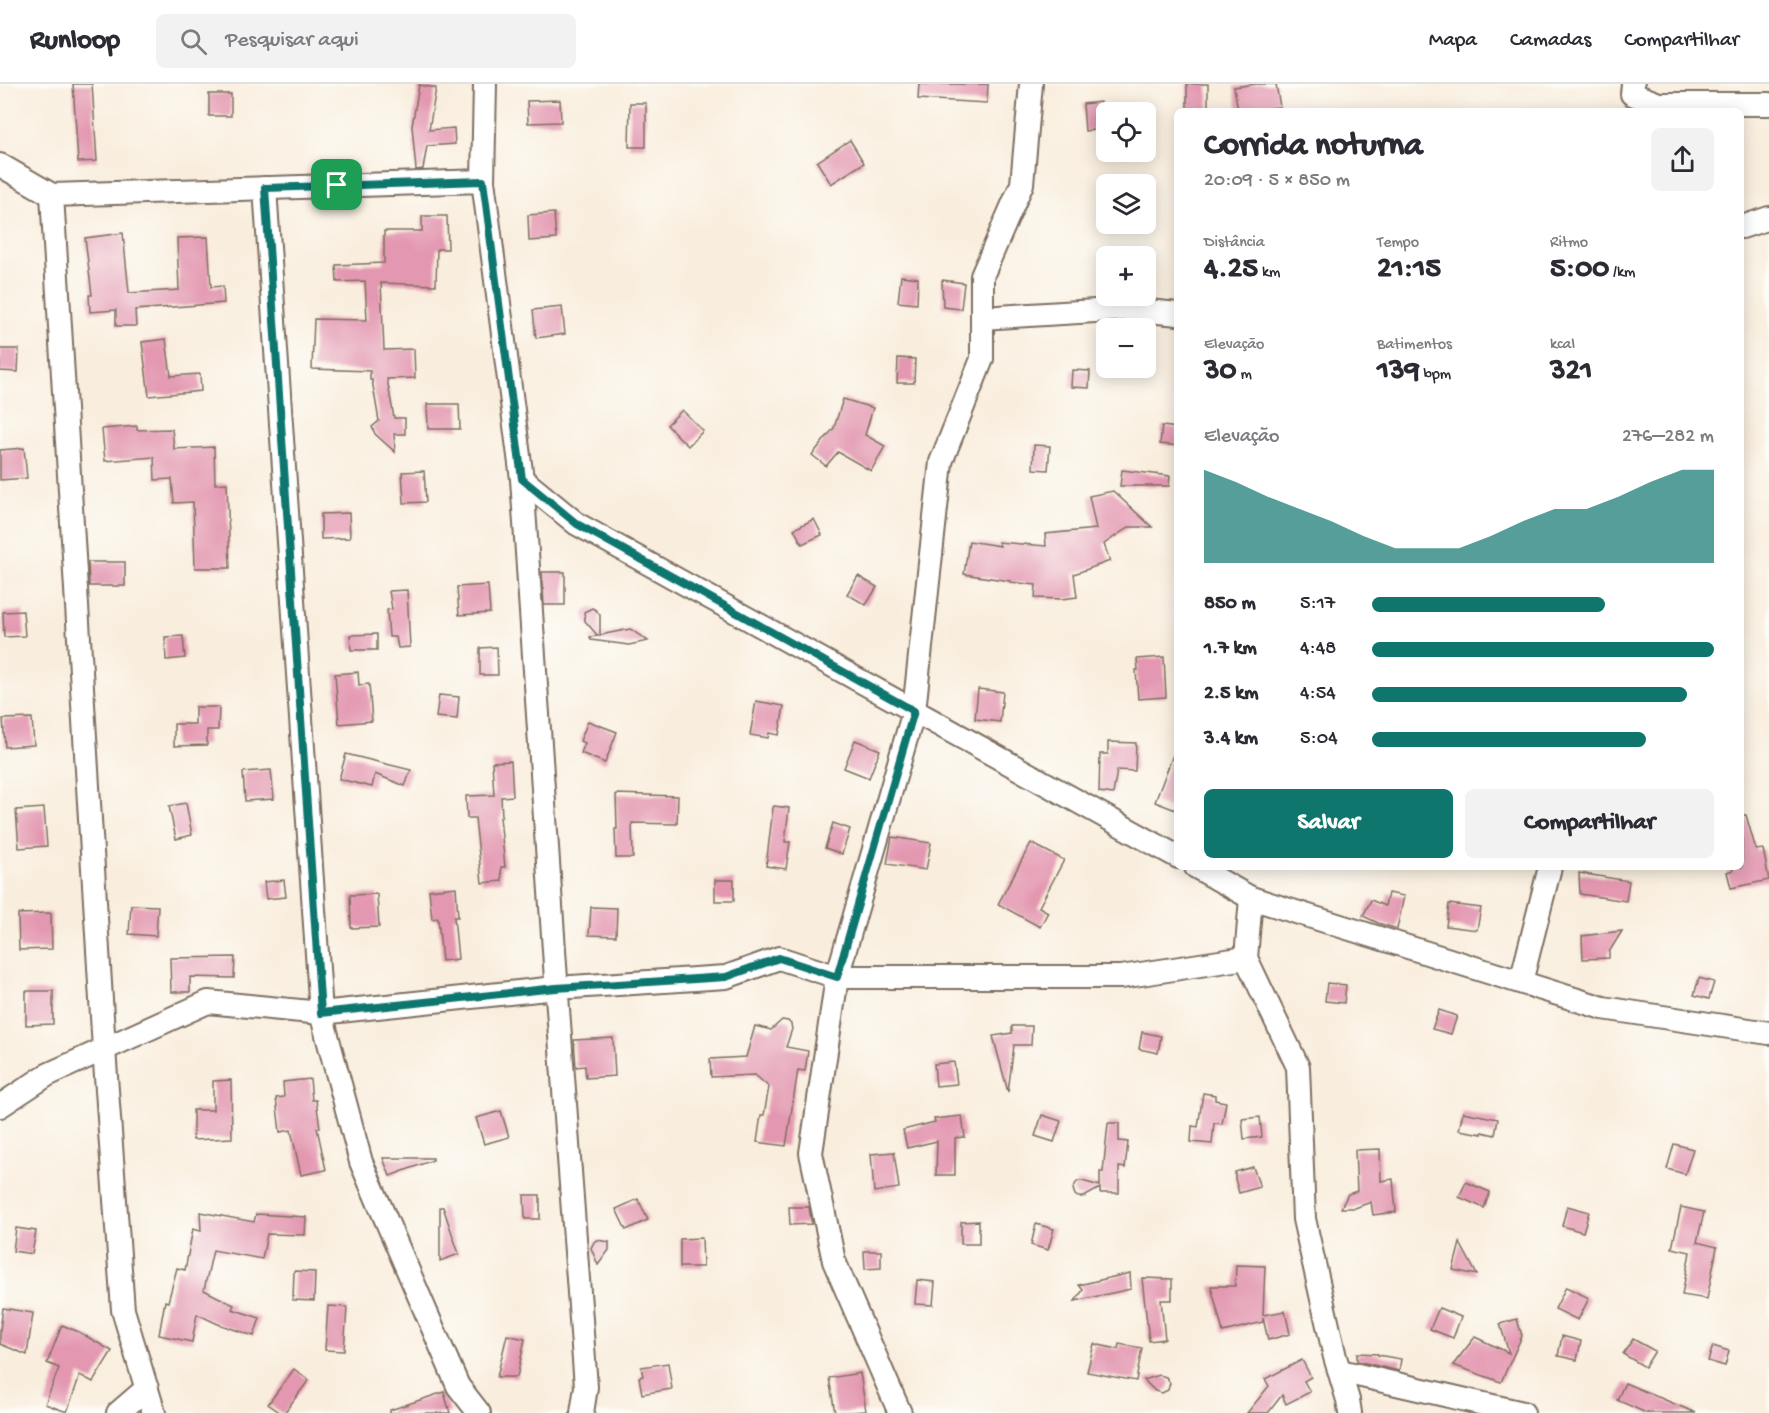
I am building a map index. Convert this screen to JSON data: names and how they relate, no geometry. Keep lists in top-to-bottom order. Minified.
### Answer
{"page":{"header":"Runloop","search":"Pesquisar aqui","nav":["Mapa","Camadas","Compartilhar"],"map_buttons":["+","−"],"heading":["Corrida noturna","20:09 · 5 × 850 m"],"stats":[["Distância","4.25 km"],["Tempo","21:15"],["Ritmo","5:00 /km"],["Elevação","30 m"],["Batimentos","139 bpm"],["kcal","321"]],"chart":["Elevação","276–282 m"],"list":[{"name":"850 m","note":"5:17"},{"name":"1.7 km","note":"4:48"},{"name":"2.5 km","note":"4:54"},{"name":"3.4 km","note":"5:04"}],"buttons":["Salvar","Compartilhar"]}}
